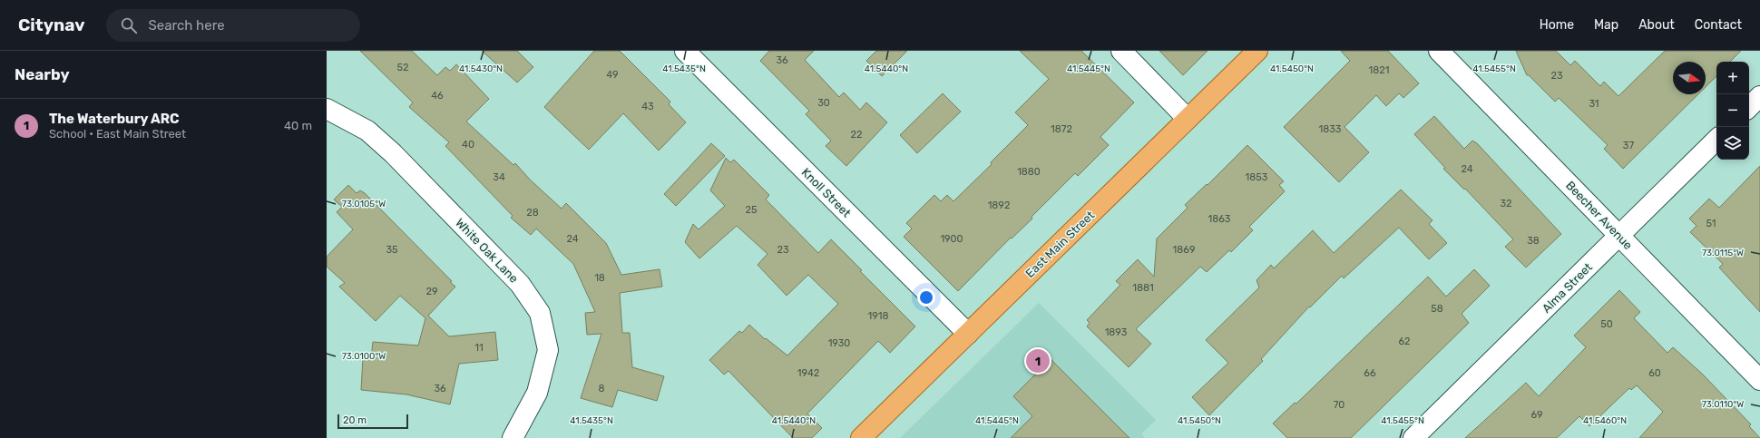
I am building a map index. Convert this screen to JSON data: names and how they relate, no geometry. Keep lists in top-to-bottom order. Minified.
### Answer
{"streets":{"main road":["East Main Street"],"street":["Knoll Street","Beecher Avenue","White Oak Lane","Alma Street"]},"crossings":[["Knoll Street","East Main Street"],["Beecher Avenue","Alma Street"]],"house_numbers":["36","52","1821","49","23","46","30","31","43","1872","1833","22","40","37","24","1880","34","1853","32","1892","25","28","1863","51","24","1900","38","35","23","1869","18","1881","29","58","1918","50","1893","62","1930","11","1942","66","60","36","8","70","69"],"scale_bar":"20 m","north":"right","page":{"header":"Citynav","search":"Search here","nav":["Home","Map","About","Contact"],"heading":"Nearby","map_buttons":["+","−"],"list":[{"mark":"1","name":"The Waterbury ARC","note":"School · East Main Street","value":"40 m"}],"pins":"1","scale":"20 m"},"coordinates":["41.5455°N","41.5430°N","41.5435°N","41.5440°N","41.5445°N","41.5450°N","73.0105°W","73.0115°W","73.0100°W","73.0110°W","41.5460°N"]}
